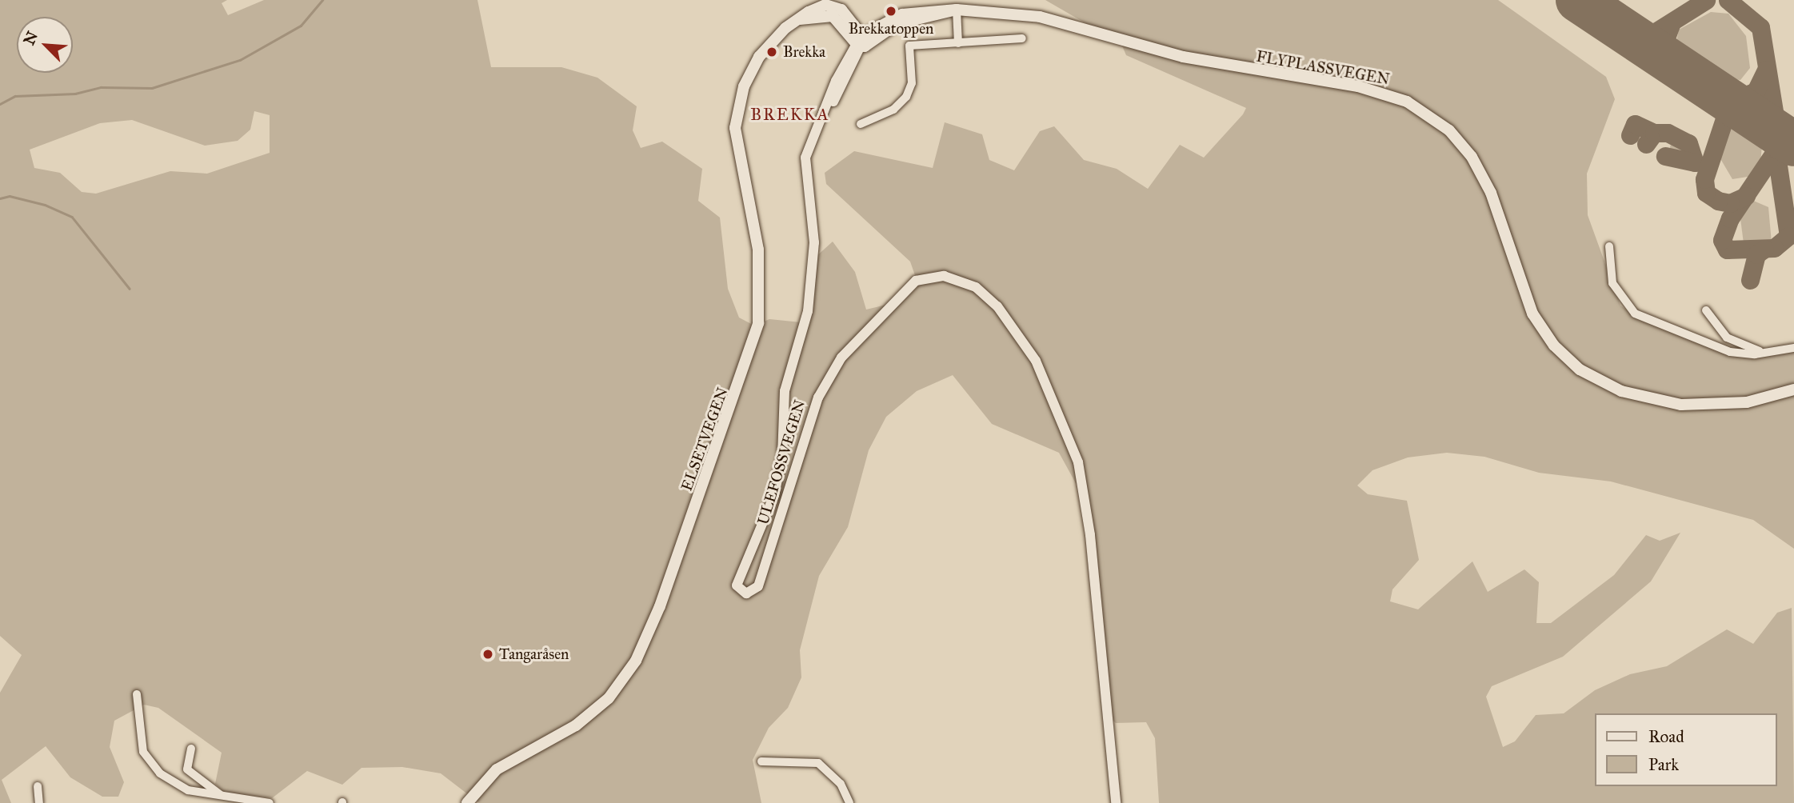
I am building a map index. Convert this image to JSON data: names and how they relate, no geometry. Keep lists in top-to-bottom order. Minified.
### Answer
{"streets":{"main road":["FLYPLASSVEGEN","ELSETVEGEN"],"street":["ULEFOSSVEGEN"]},"crossings":[["FLYPLASSVEGEN","ULEFOSSVEGEN"]],"districts":["BREKKA"],"places":["Brekkatoppen","Brekka","Tangaråsen"],"legend":["Road","Park"],"north":"top left"}
